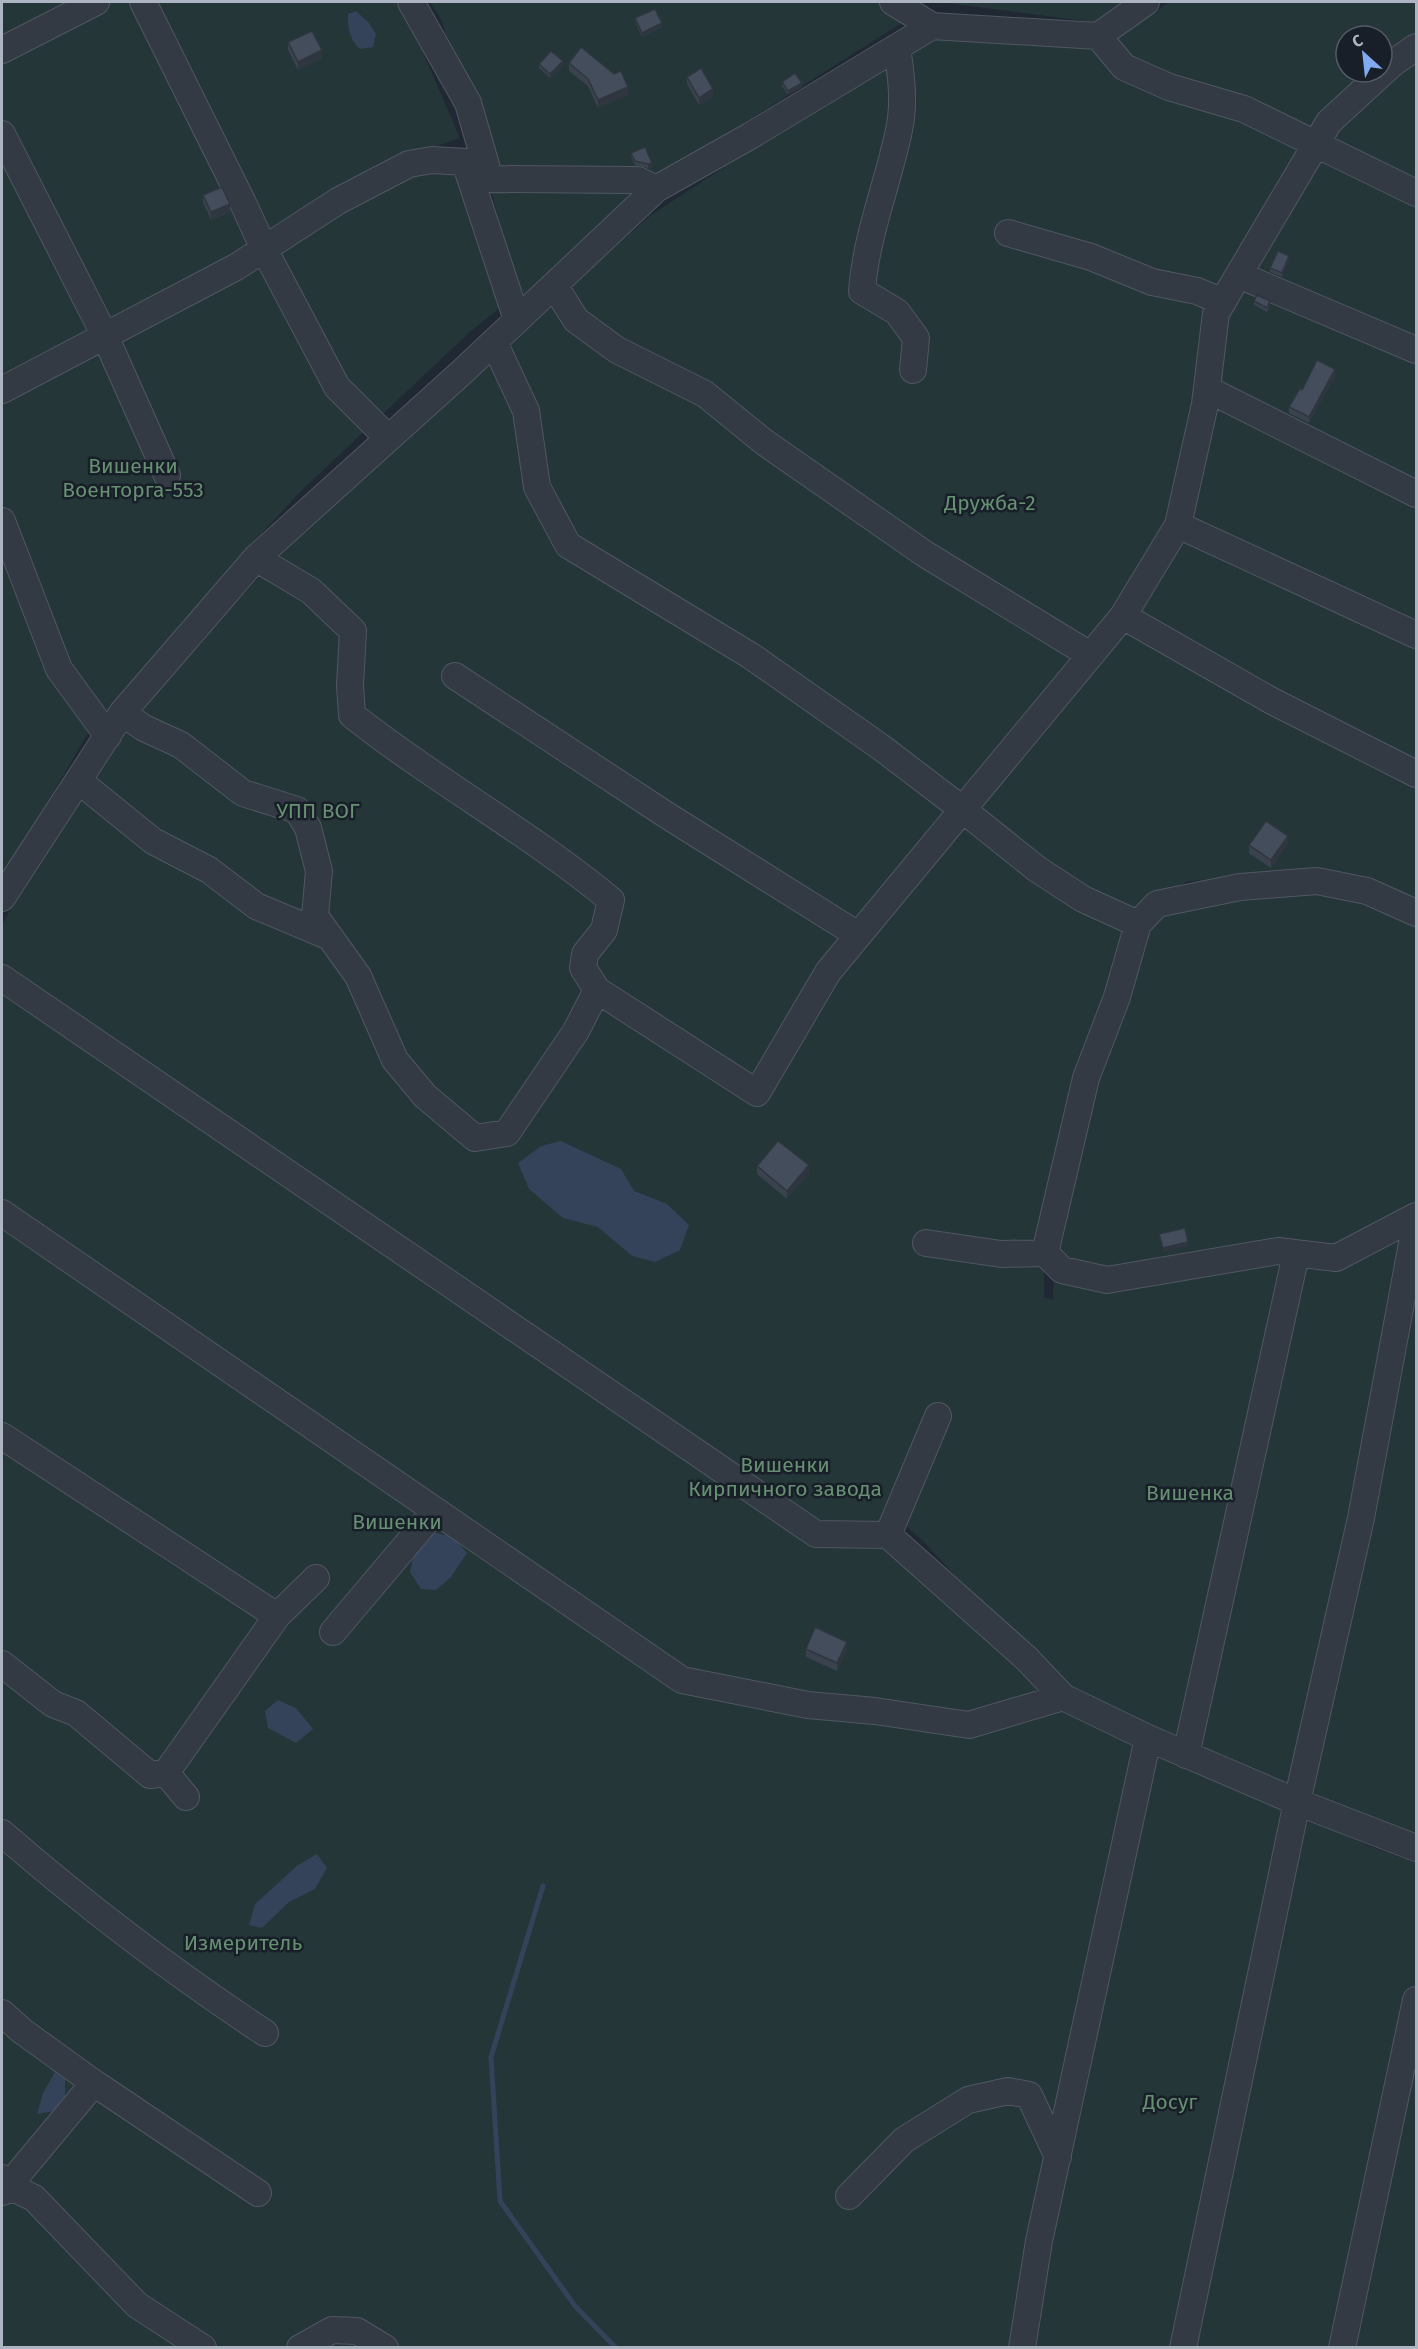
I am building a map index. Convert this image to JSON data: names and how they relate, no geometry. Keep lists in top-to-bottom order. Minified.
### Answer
{"parks":["Вишенки Военторга-553","Дружба-2","УПП ВОГ","Вишенки Кирпичного завода","Вишенка","Вишенки","Измеритель","Досуг"],"north":"top left"}
